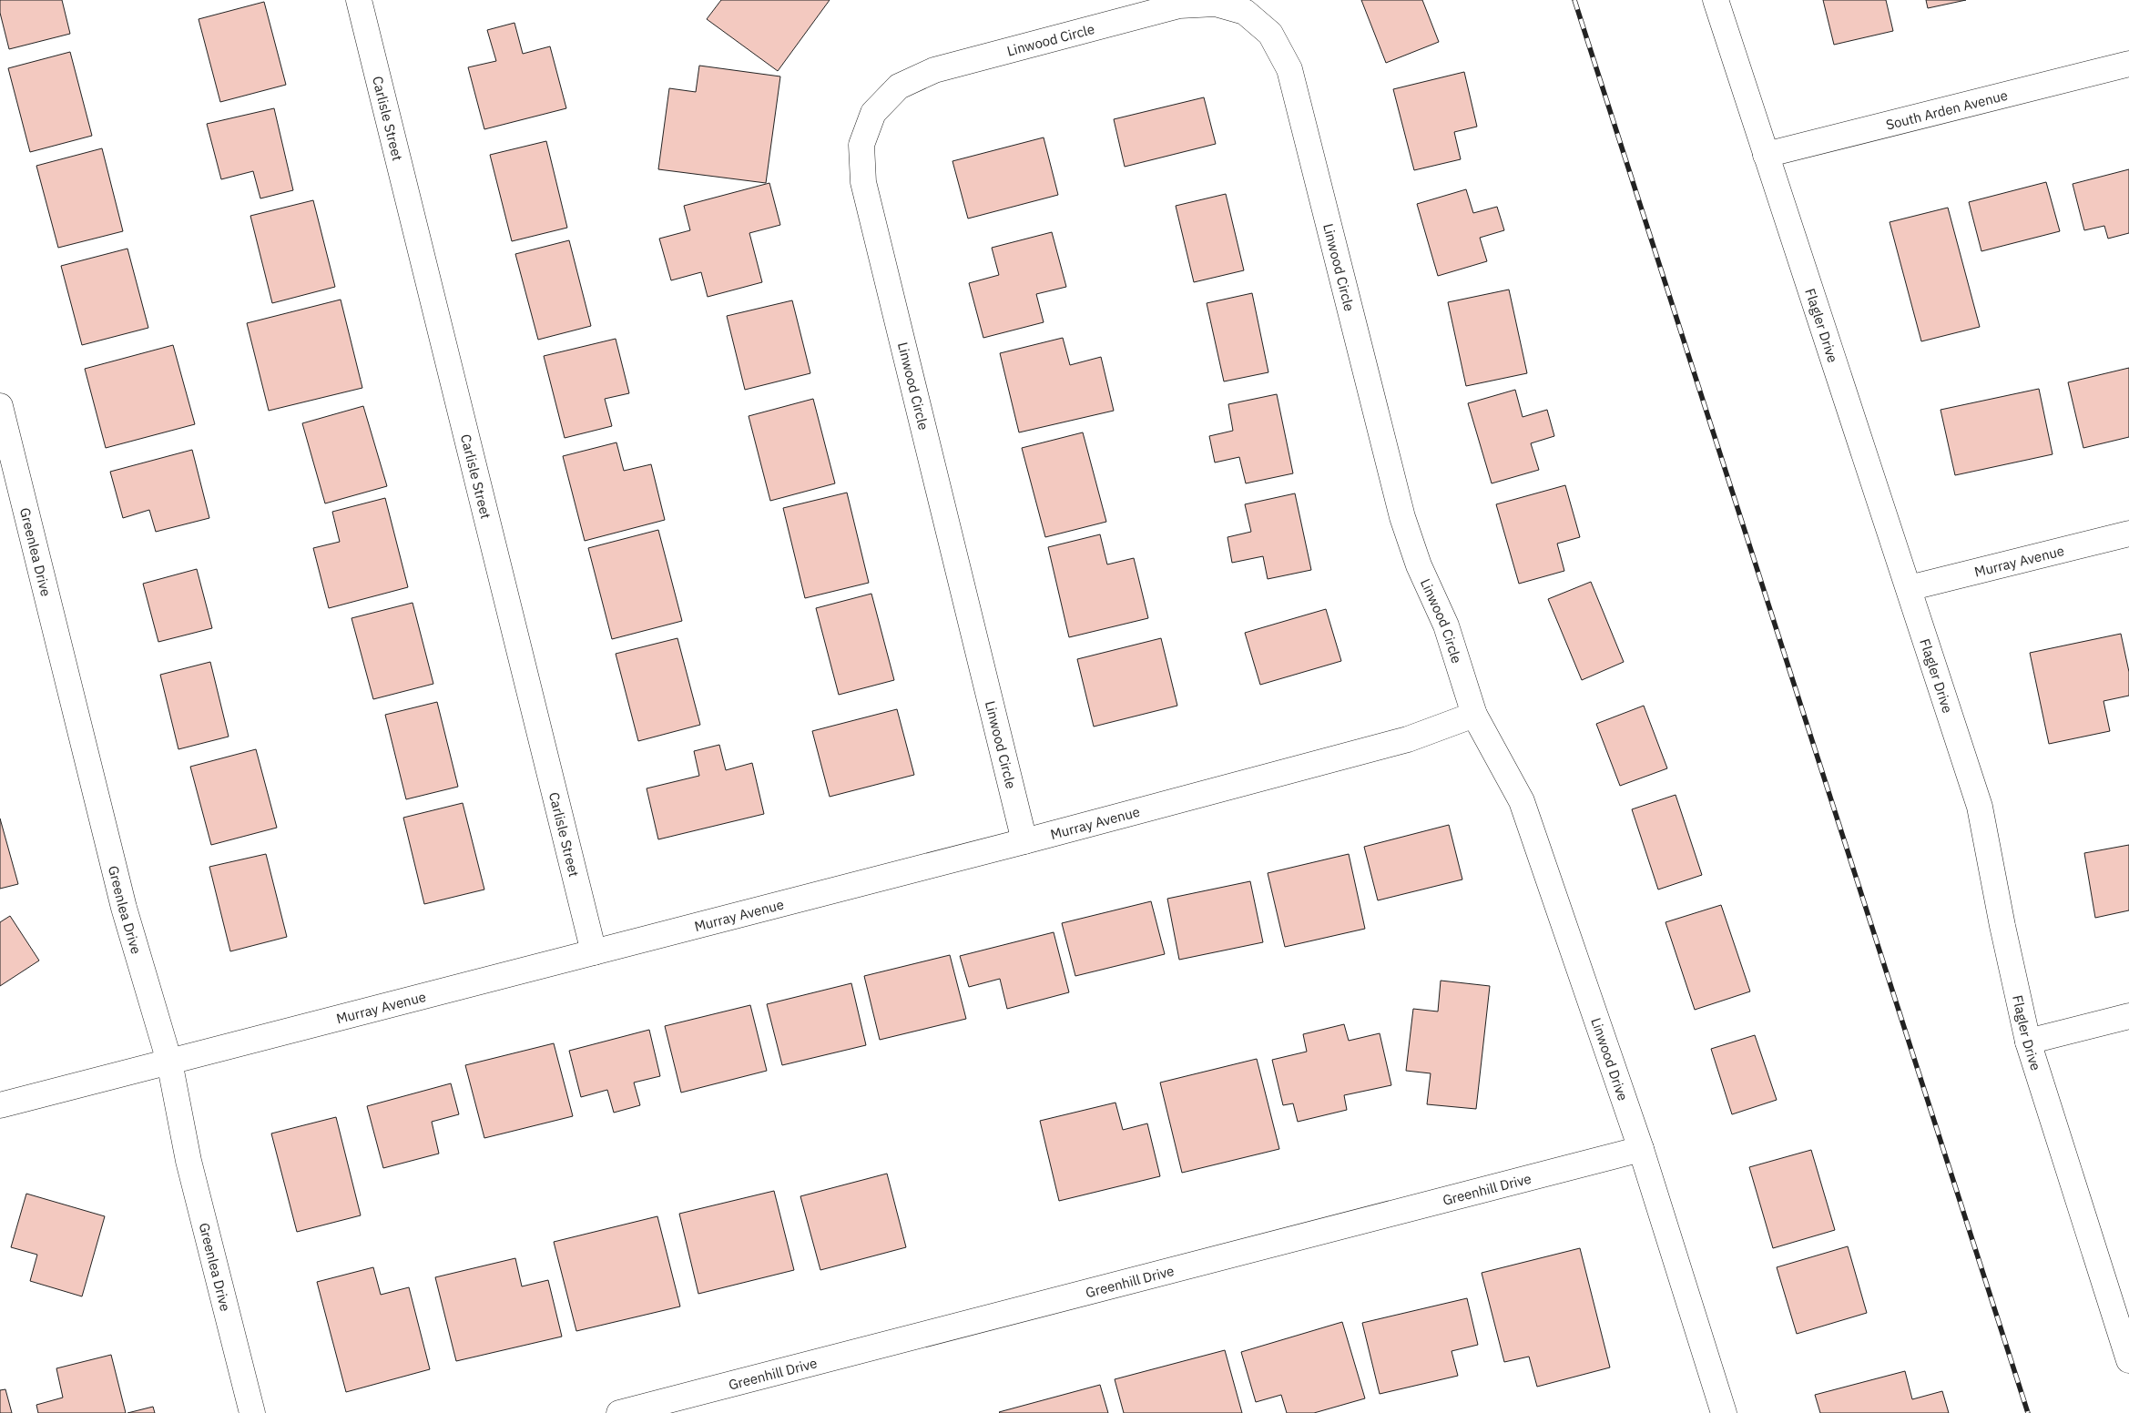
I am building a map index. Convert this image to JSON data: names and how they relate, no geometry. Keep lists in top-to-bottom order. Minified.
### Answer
{"streets":{"street":["Linwood Circle","South Arden Avenue","Carlisle Street","Flagler Drive","Greenlea Drive","Murray Avenue","Linwood Drive","Greenhill Drive"]},"crossings":[["Linwood Circle","Murray Avenue"],["Linwood Circle","Linwood Drive"],["South Arden Avenue","Flagler Drive"],["Carlisle Street","Murray Avenue"],["Flagler Drive","Murray Avenue"],["Greenlea Drive","Murray Avenue"],["Murray Avenue","Linwood Drive"],["Linwood Drive","Greenhill Drive"]]}
